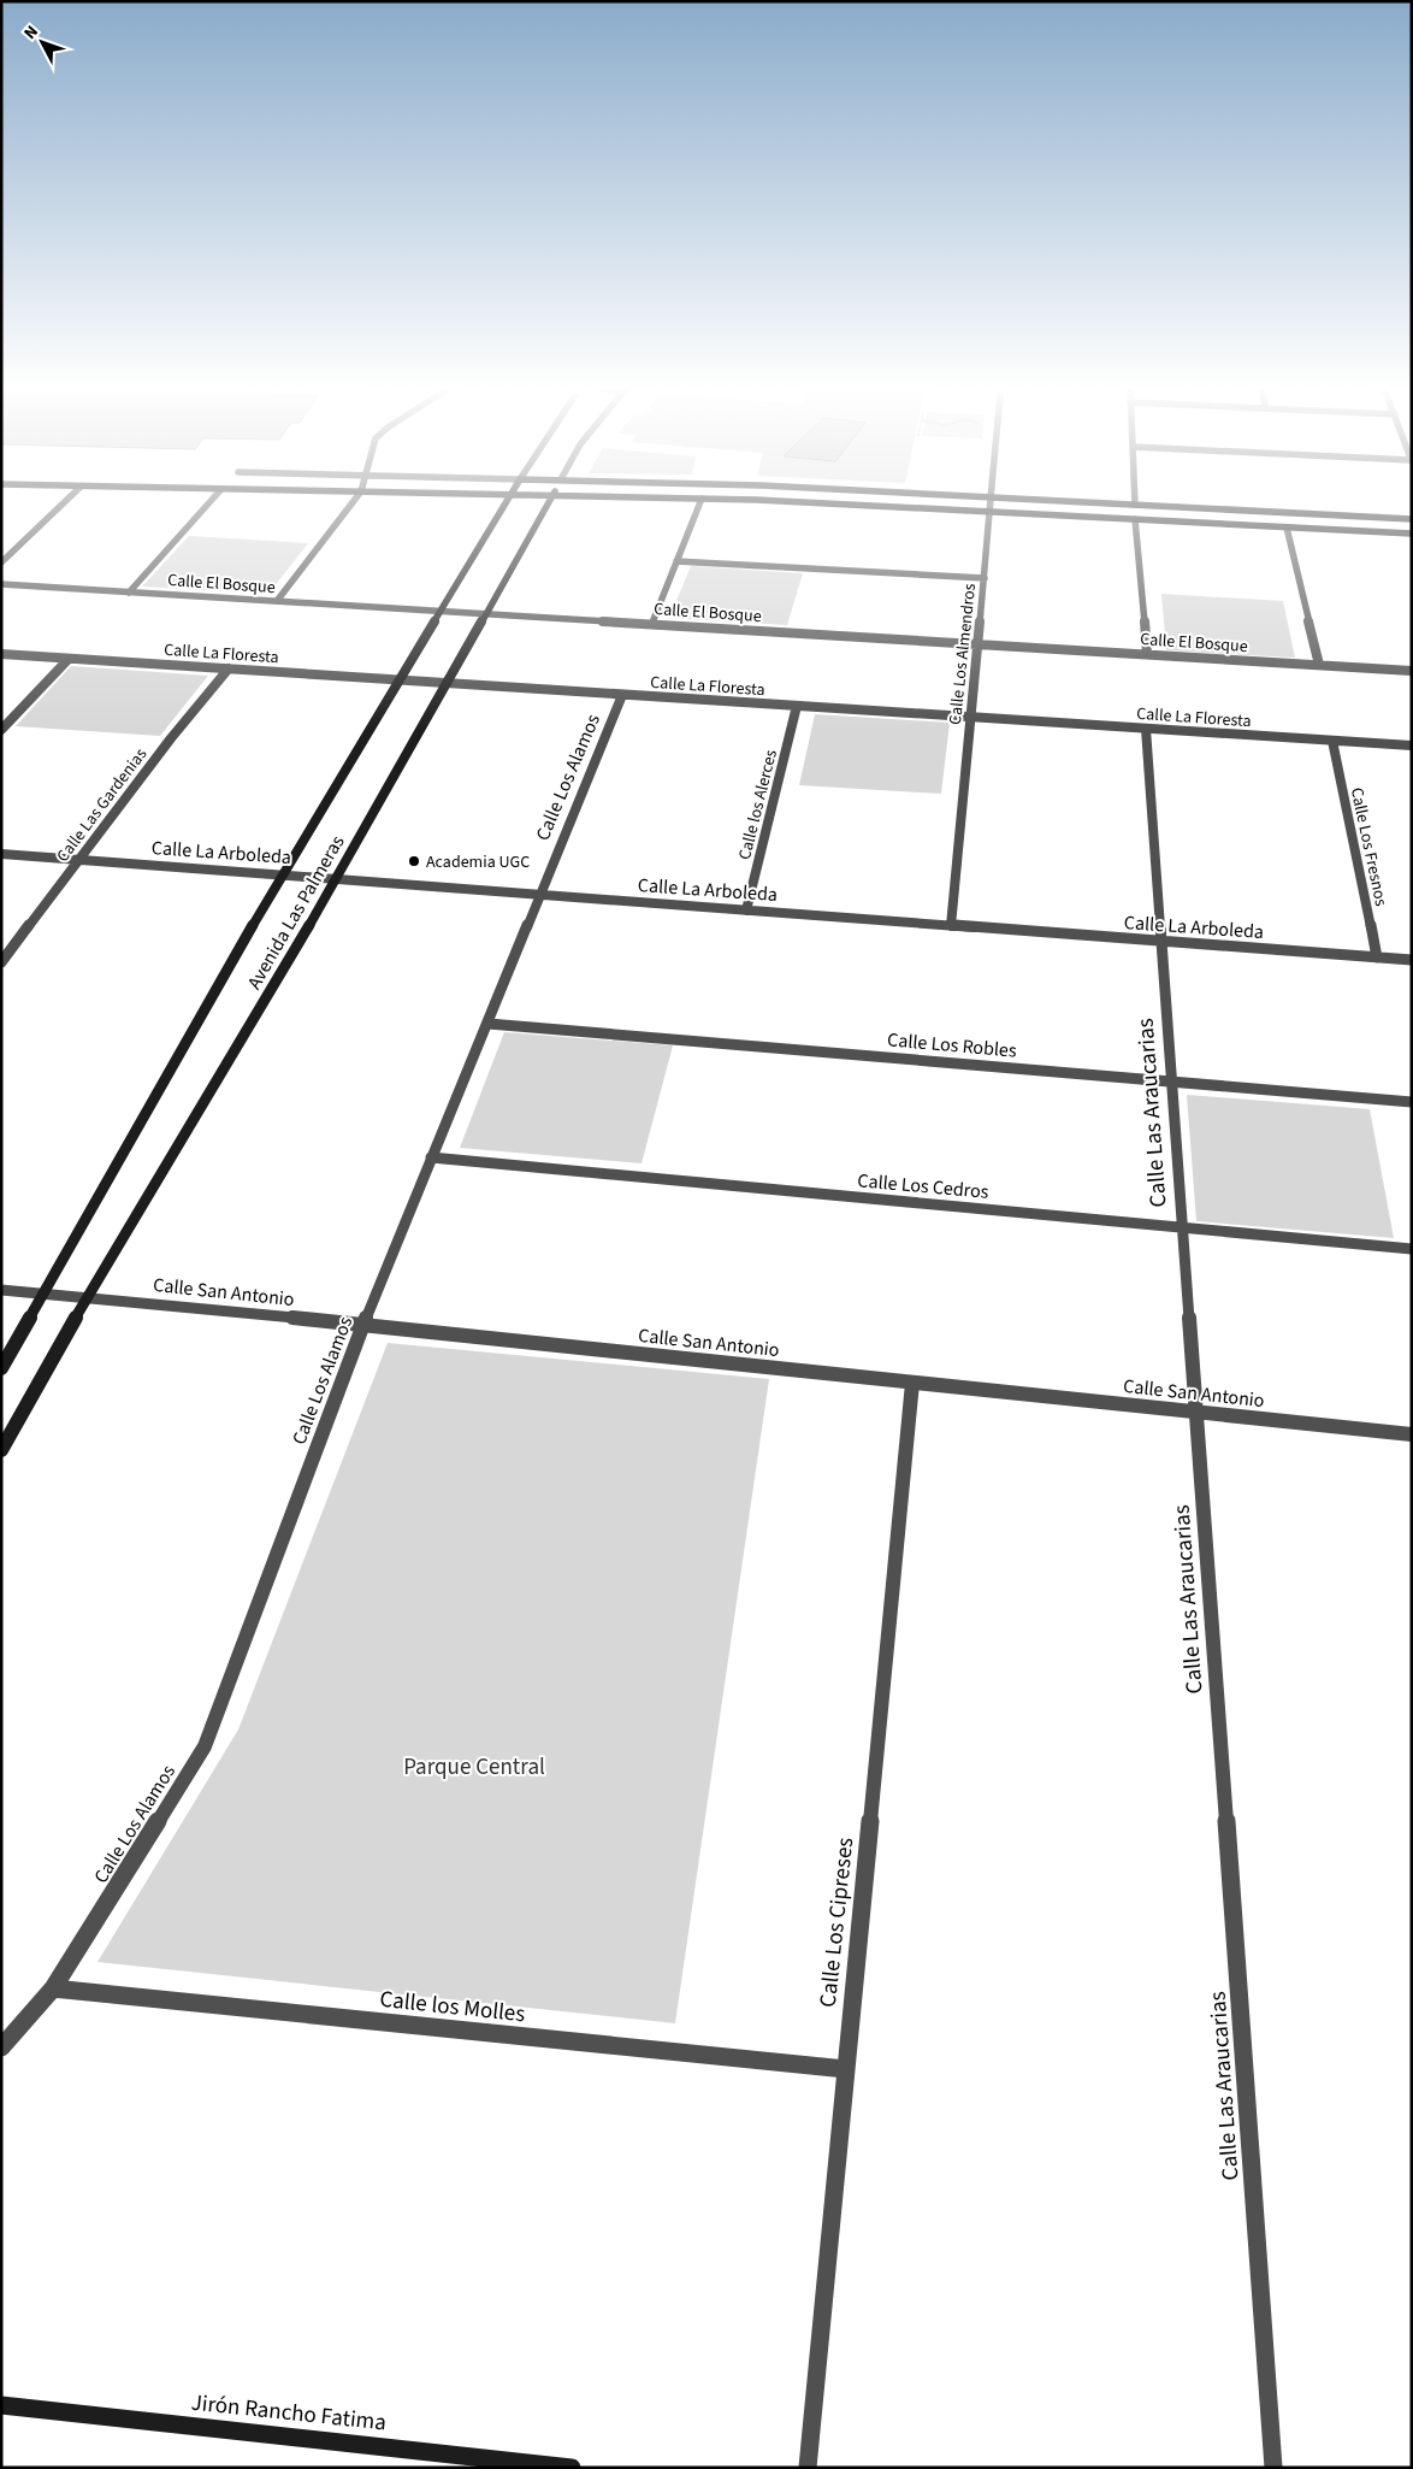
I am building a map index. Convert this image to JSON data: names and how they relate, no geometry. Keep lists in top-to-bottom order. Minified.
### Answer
{"streets":{"street":["Calle El Bosque","Calle La Floresta","Calle Los Almendros","Calle Los Alamos","Calle Las Gardenias","Calle los Alerces","Calle Los Fresnos","Calle La Arboleda","Avenida Las Palmeras","Calle Los Robles","Calle Las Araucarias","Calle Los Cedros","Calle San Antonio","Calle Los Cipreses","Calle los Molles","Jirón Rancho Fatima"]},"crossings":[["Calle El Bosque","Calle Los Almendros"],["Calle El Bosque","Avenida Las Palmeras"],["Calle La Floresta","Calle Los Almendros"],["Calle La Floresta","Calle Los Alamos"],["Calle La Floresta","Calle Las Gardenias"],["Calle La Floresta","Calle los Alerces"],["Calle La Floresta","Calle Los Fresnos"],["Calle La Floresta","Avenida Las Palmeras"],["Calle La Floresta","Calle Las Araucarias"],["Calle Los Almendros","Calle La Arboleda"],["Calle Los Alamos","Calle La Arboleda"],["Calle Los Alamos","Calle Los Robles"],["Calle Los Alamos","Calle Los Cedros"],["Calle Los Alamos","Calle San Antonio"],["Calle Los Alamos","Calle los Molles"],["Calle Las Gardenias","Calle La Arboleda"],["Calle los Alerces","Calle La Arboleda"],["Calle Los Fresnos","Calle La Arboleda"],["Calle La Arboleda","Avenida Las Palmeras"],["Calle La Arboleda","Calle Las Araucarias"],["Avenida Las Palmeras","Calle San Antonio"],["Calle Los Robles","Calle Las Araucarias"],["Calle Las Araucarias","Calle Los Cedros"],["Calle Las Araucarias","Calle San Antonio"],["Calle San Antonio","Calle Los Cipreses"],["Calle Los Cipreses","Calle los Molles"]],"parks":["Parque Central"],"places":["Academia UGC"],"north":"top left"}
